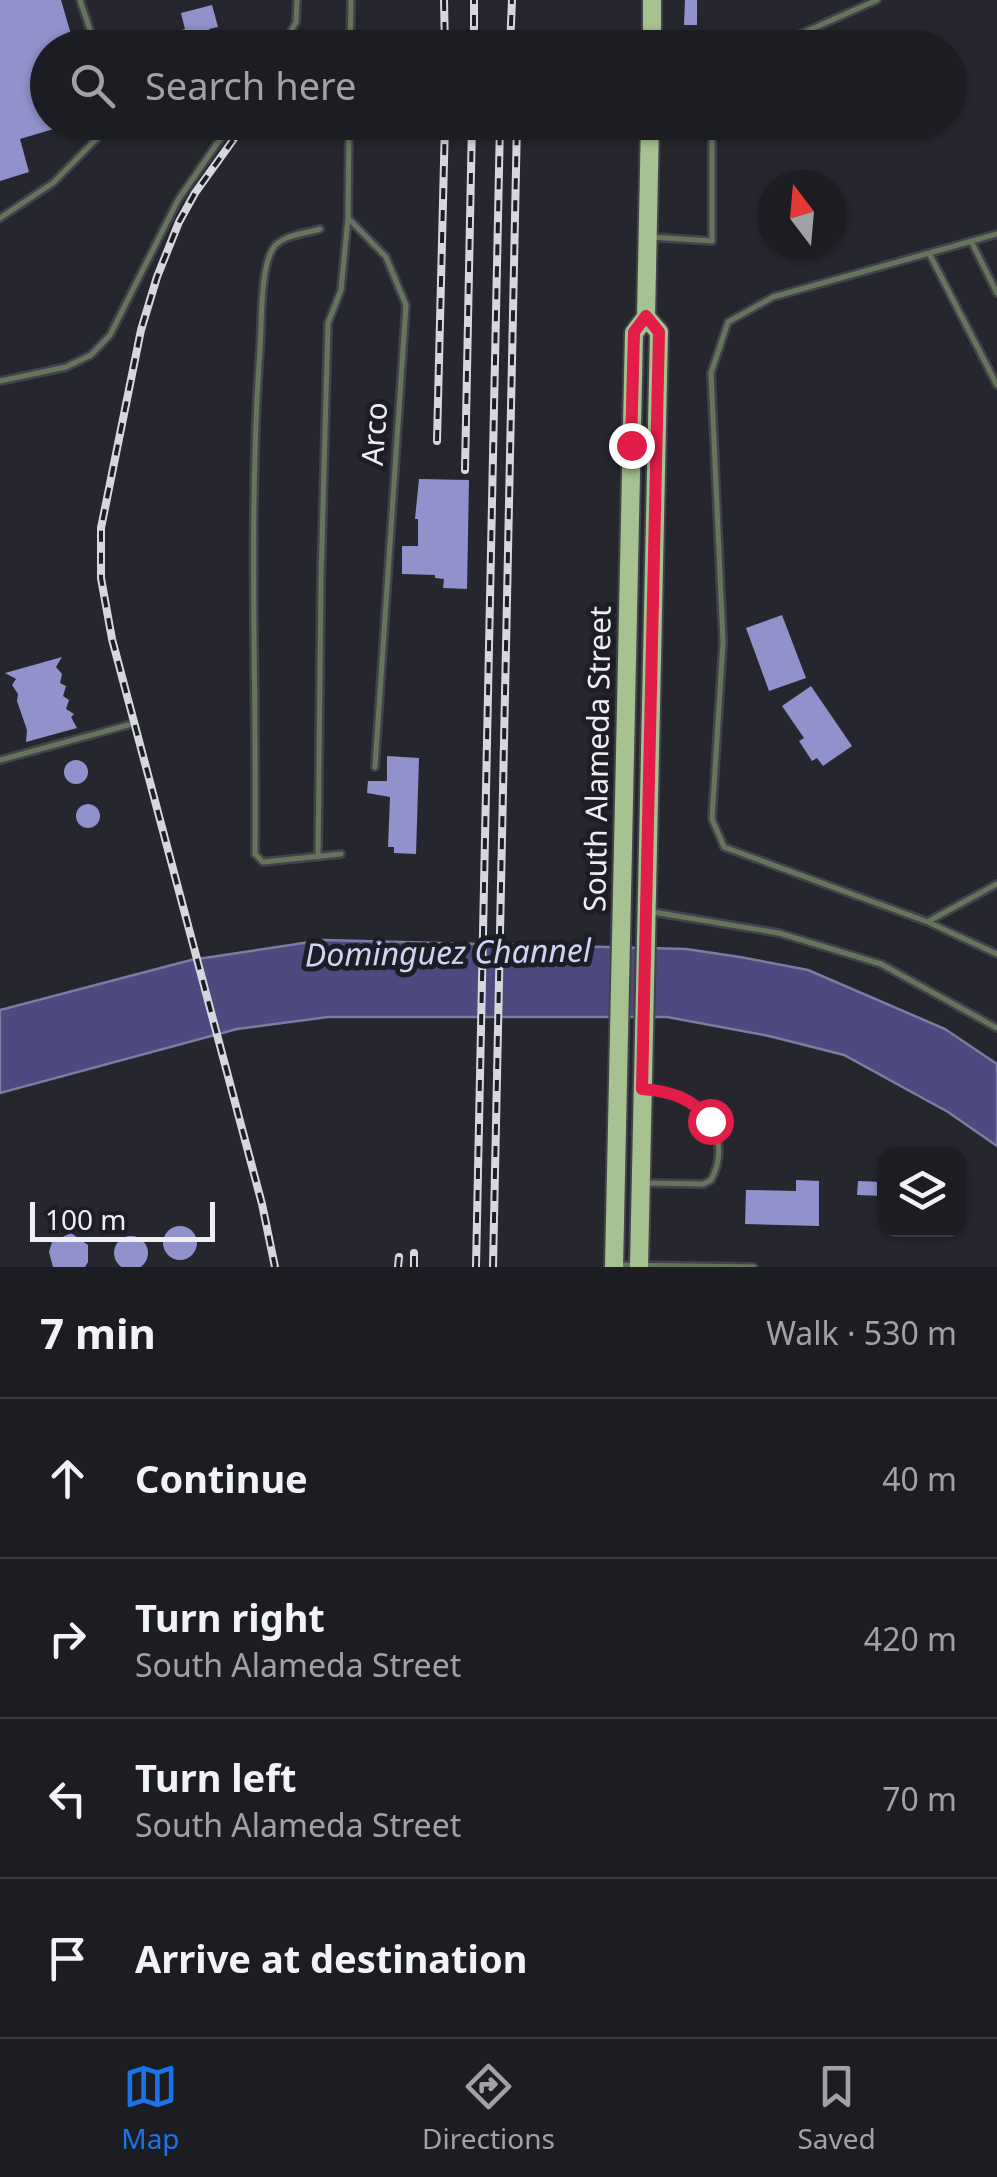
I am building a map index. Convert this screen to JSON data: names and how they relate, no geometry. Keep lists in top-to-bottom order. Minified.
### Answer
{"streets":{"main road":["South Alameda Street"],"lane":["Arco"]},"water":["Dominguez Channel"],"scale_bar":"100 m","north":"top","page":{"search":"Search here","scale":"100 m","heading":["7 min","Walk · 530 m"],"list":[["Continue","40 m"],["Turn right","South Alameda Street","420 m"],["Turn left","South Alameda Street","70 m"],"Arrive at destination"],"nav":["Map","Directions","Saved"]}}
